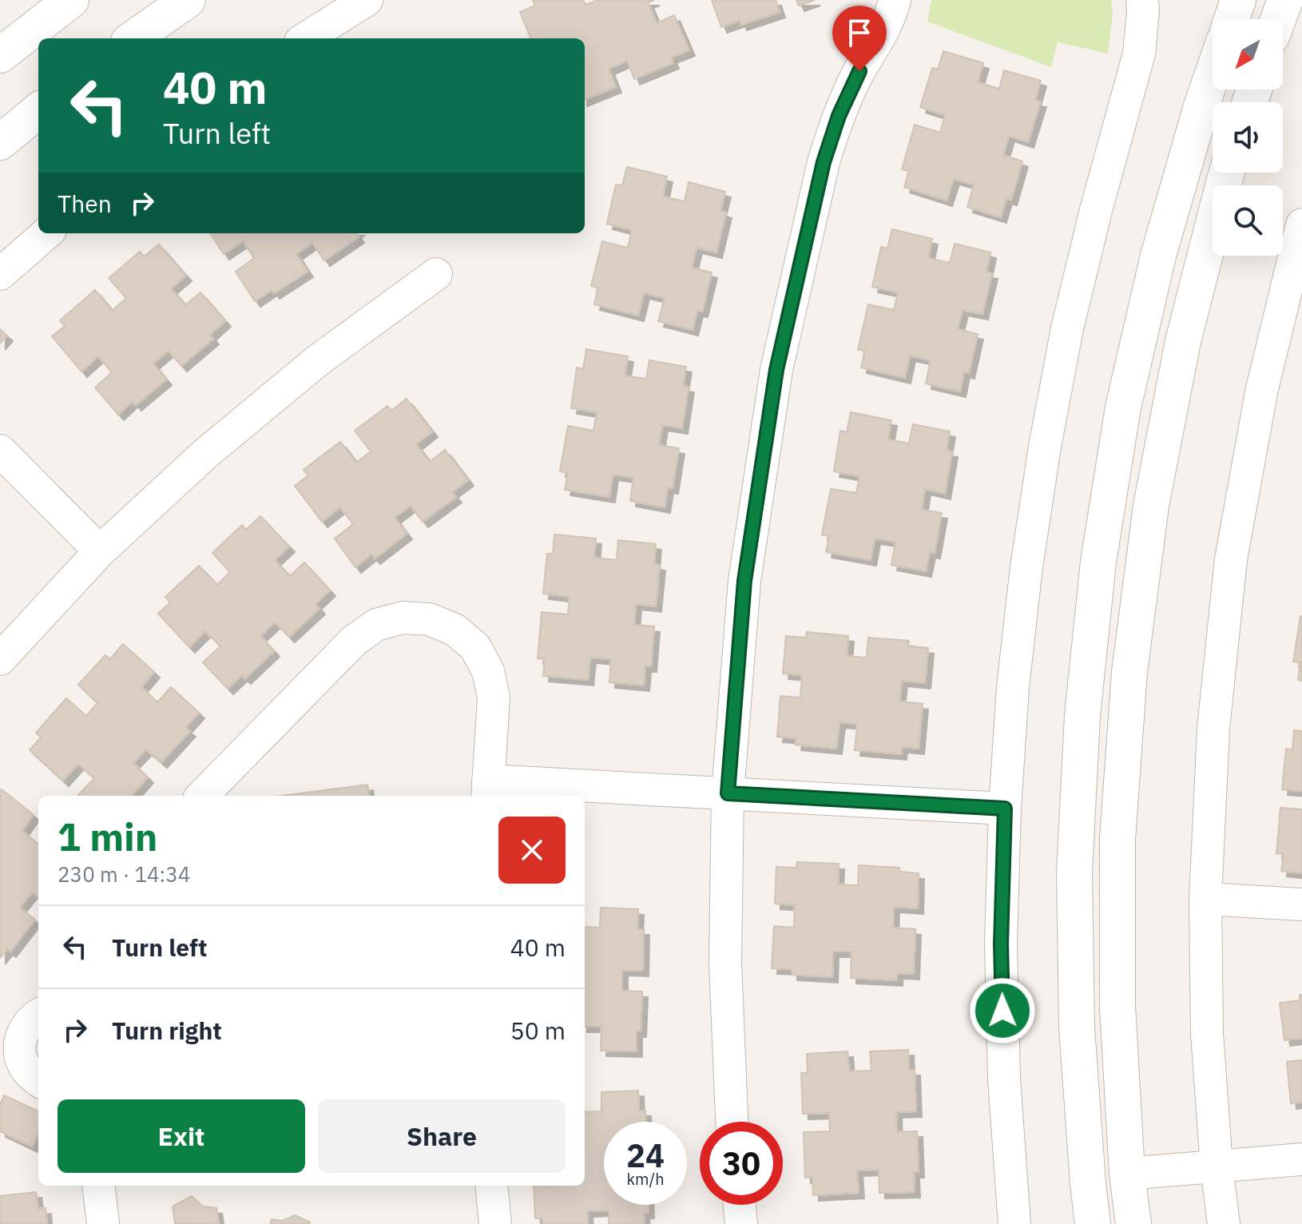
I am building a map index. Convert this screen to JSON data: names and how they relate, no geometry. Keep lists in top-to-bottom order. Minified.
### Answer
{"north":"bottom left","page":{"turn":["40 m","Turn left"],"then":"Then","heading":["1 min","230 m · 14:34"],"list":[{"name":"Turn left","value":"40 m"},{"name":"Turn right","value":"50 m"}],"buttons":["Exit","Share"],"speed":"24 km/h","limit":"30"}}
